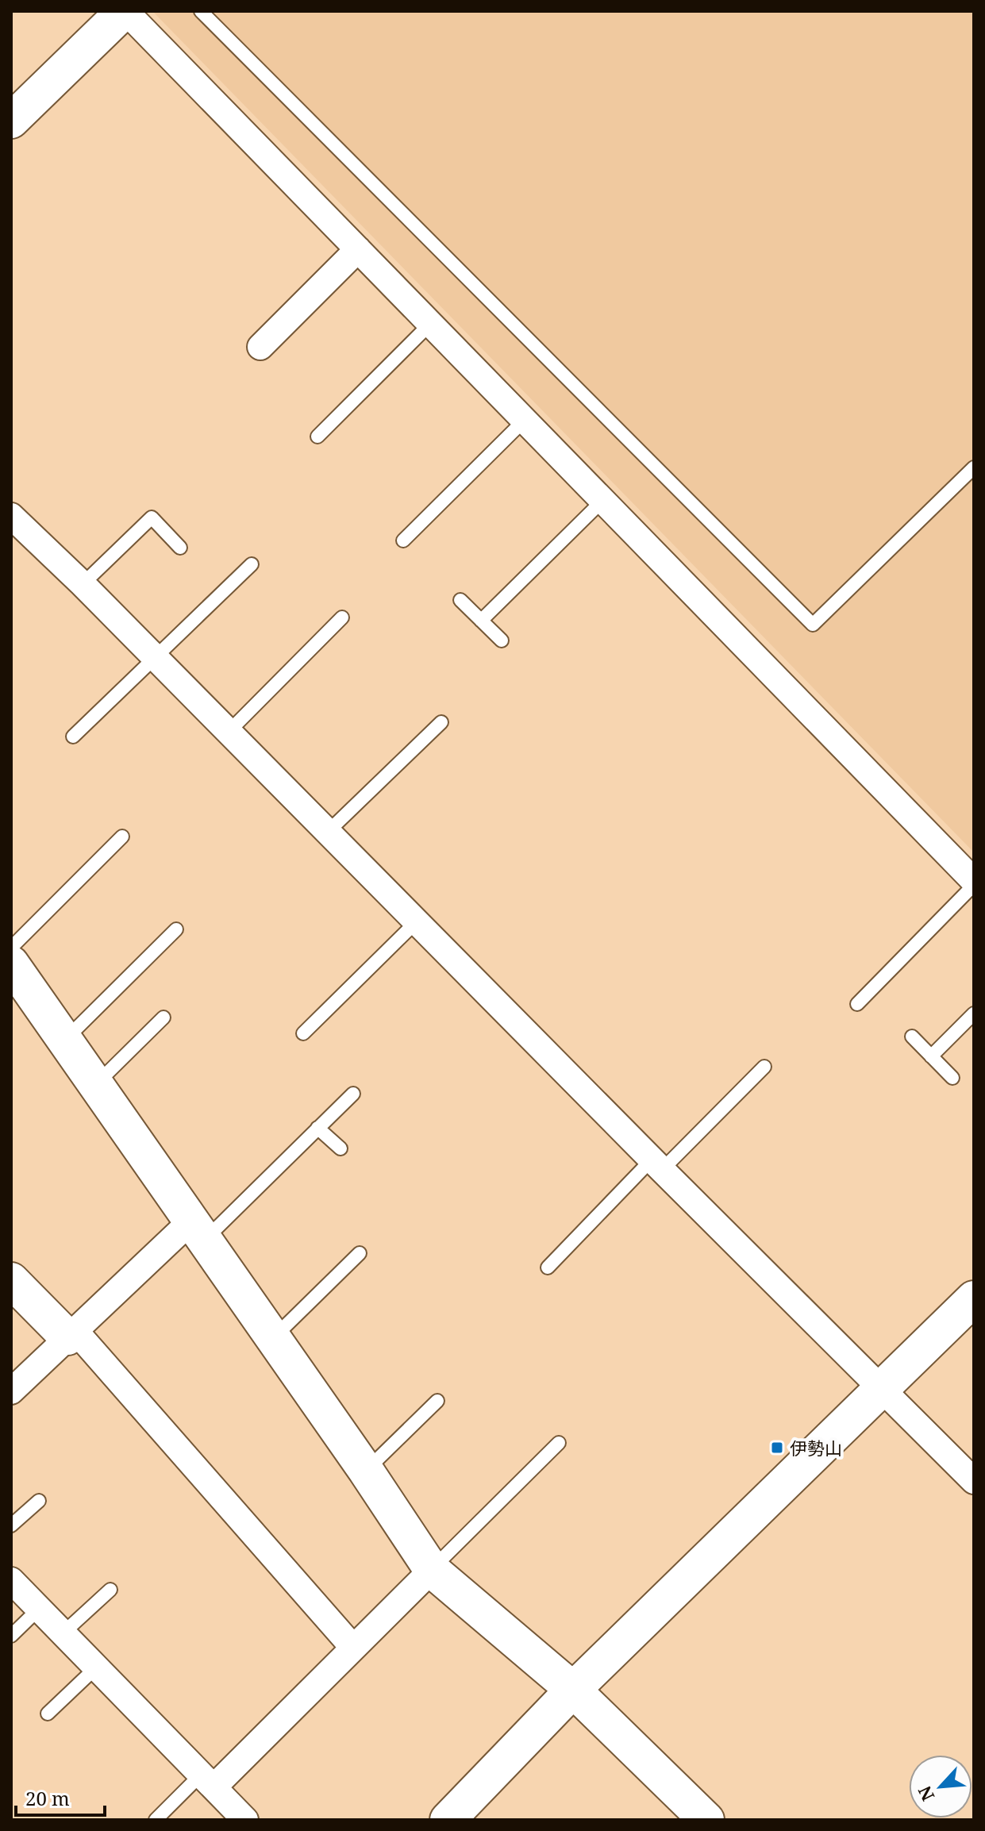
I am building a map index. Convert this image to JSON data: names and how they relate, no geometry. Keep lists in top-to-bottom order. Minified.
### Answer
{"places":{"transit":["伊勢山"]},"scale_bar":"20 m","north":"bottom left"}
